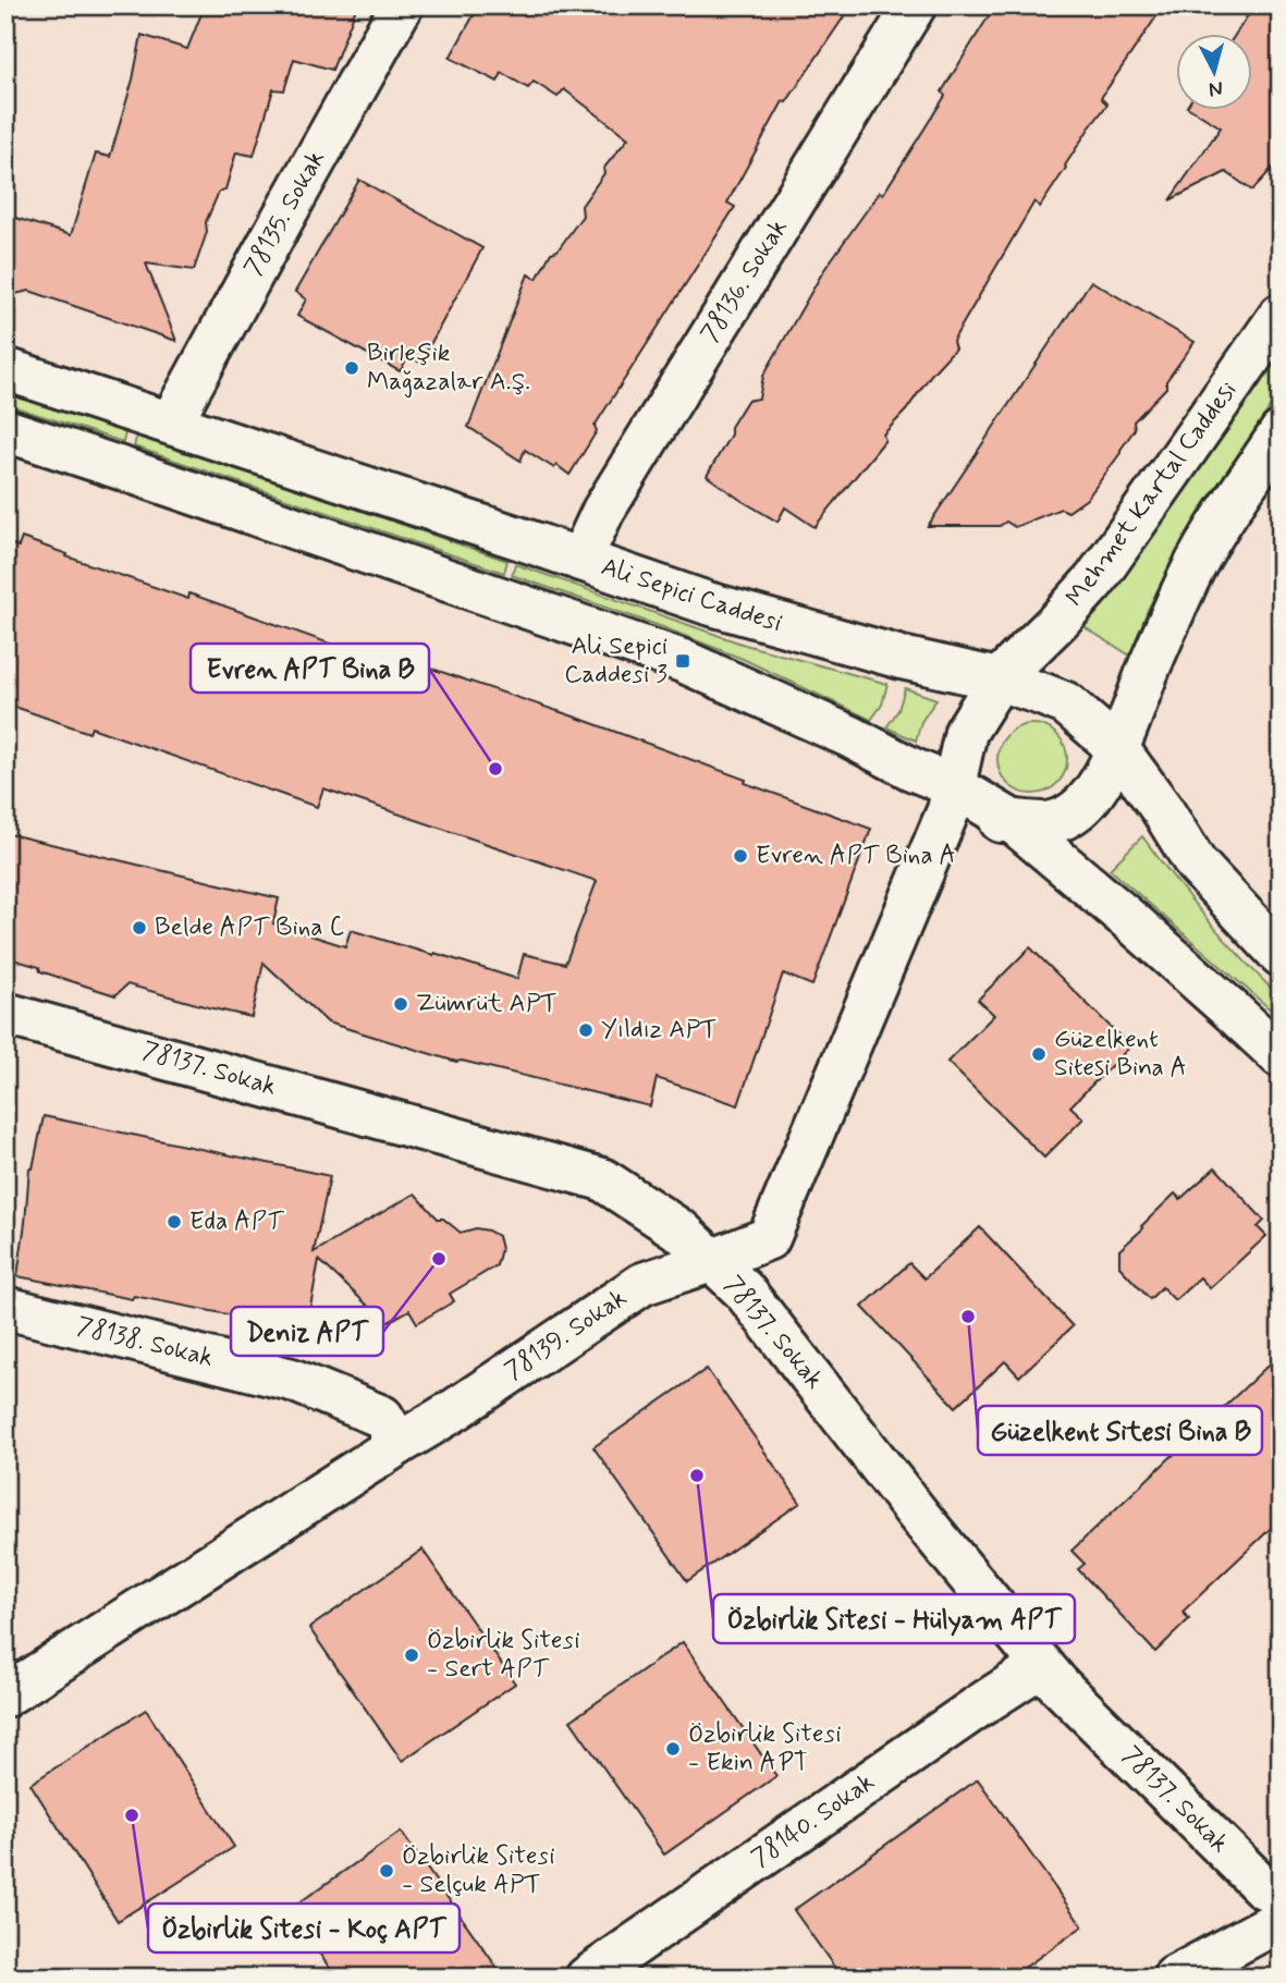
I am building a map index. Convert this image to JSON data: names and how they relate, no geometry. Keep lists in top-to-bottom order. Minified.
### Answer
{"streets":{"main road":["78135. Sokak","78136. Sokak","Mehmet Kartal Caddesi","Ali Sepici Caddesi","78137. Sokak","78139. Sokak","78138. Sokak","78140. Sokak"]},"crossings":[["78135. Sokak","Ali Sepici Caddesi"],["78136. Sokak","Ali Sepici Caddesi"],["Mehmet Kartal Caddesi","Ali Sepici Caddesi"],["Mehmet Kartal Caddesi","78139. Sokak"],["Ali Sepici Caddesi","78139. Sokak"],["78137. Sokak","78139. Sokak"],["78137. Sokak","78140. Sokak"],["78139. Sokak","78138. Sokak"]],"places":{"other":["Birleşik Mağazalar A.Ş.","Evren APT Bina B","Evren APT Bina A","Belde APT Bina C","Zümrüt APT","Yıldız APT","Güzelkent Sitesi Bina A","Eda APT","Deniz APT","Güzelkent Sitesi Bina B","Özbirlik Sitesi - Hülyam APT","Özbirlik Sitesi - Sert APT","Özbirlik Sitesi - Ekin APT","Özbirlik Sitesi - Koç APT","Özbirlik Sitesi - Selçuk APT"],"transit":["Ali Sepici Caddesi 3"]},"north":"bottom"}
